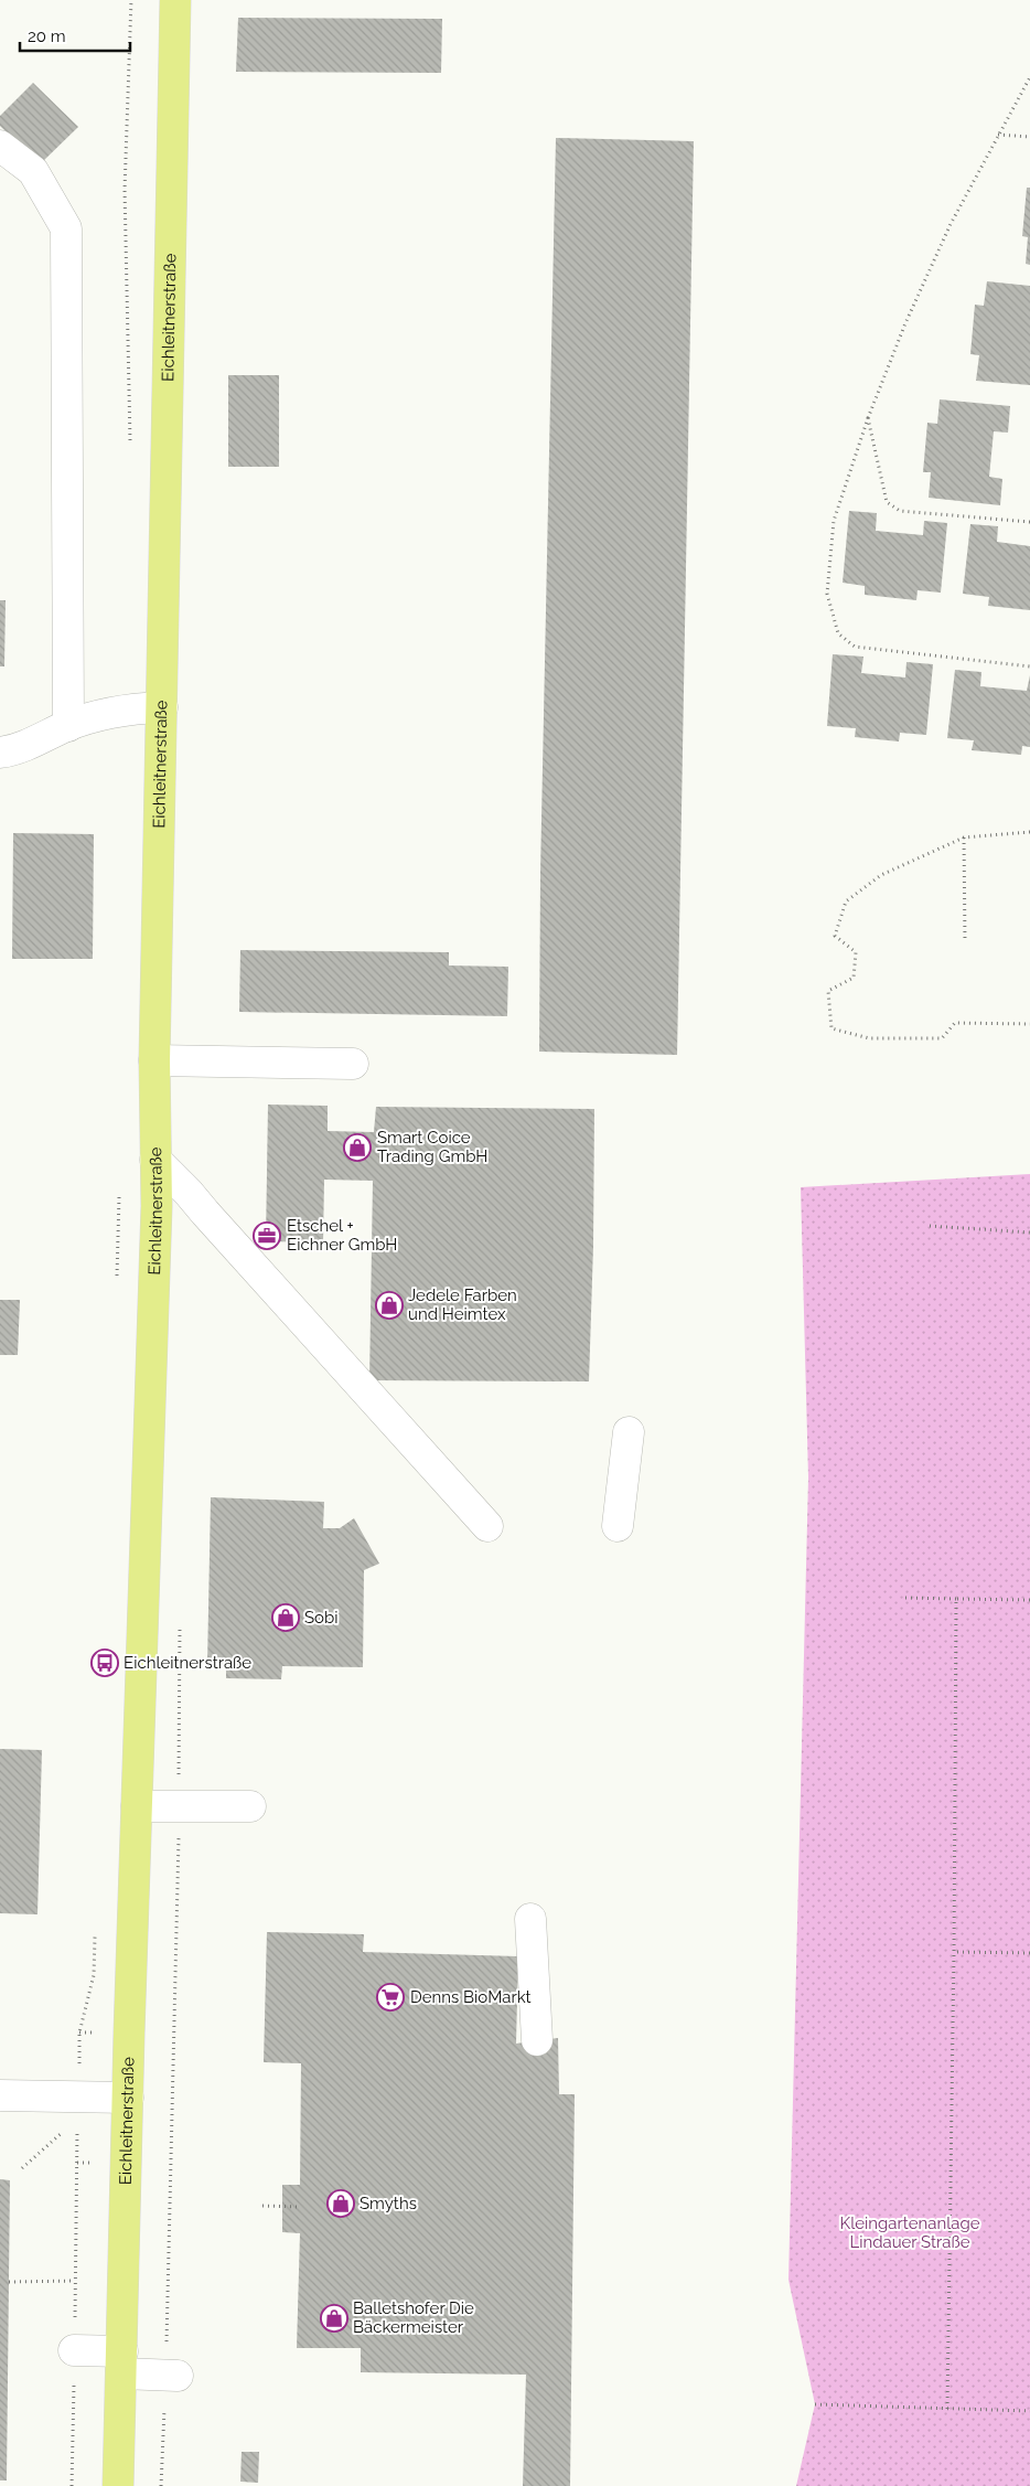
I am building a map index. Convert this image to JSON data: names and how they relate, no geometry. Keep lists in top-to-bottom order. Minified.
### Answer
{"streets":{"main road":["Eichleitnerstraße"]},"parks":["Kleingartenanlage Lindauer Straße"],"places":{"shop":["Smart Coice Trading GmbH","Jedele Farben und Heimtex","Sobi","Smyths","Balletshofer Die Bäckermeister"],"office":["Etschel + Eichner GmbH"],"bus stop":["Eichleitnerstraße"],"supermarket":["Denns BioMarkt"]},"scale_bar":"20 m"}
